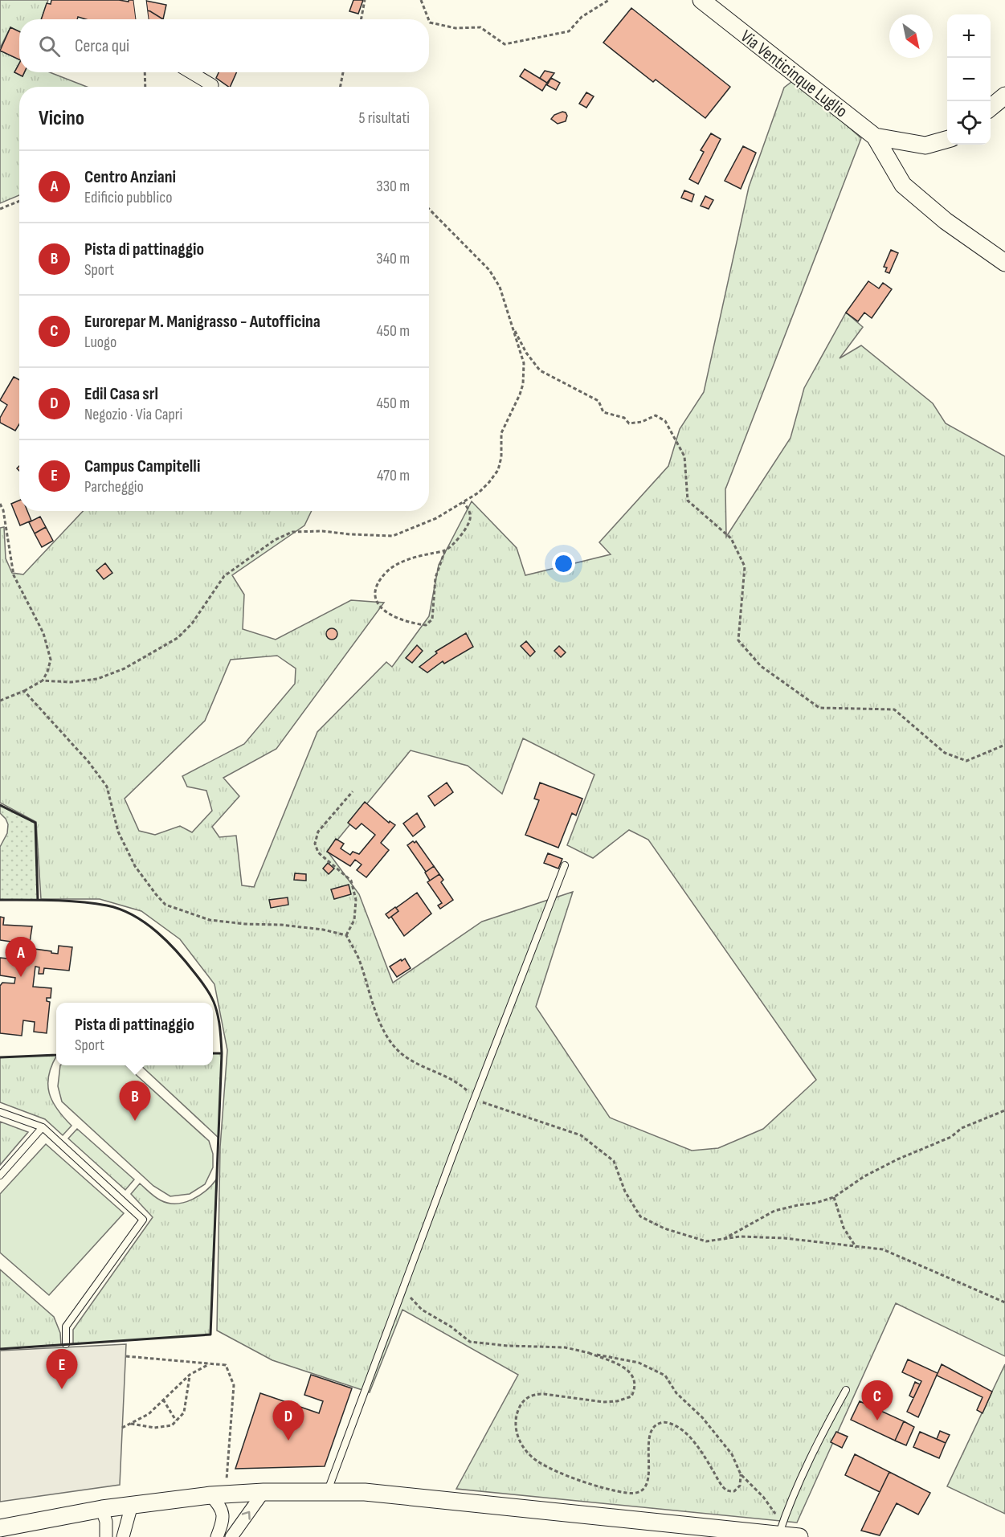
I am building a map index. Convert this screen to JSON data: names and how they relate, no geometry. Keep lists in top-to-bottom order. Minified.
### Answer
{"streets":{"main road":["Via Venticinque Luglio"]},"north":"bottom right","page":{"map_buttons":["+","−"],"search":"Cerca qui","heading":["Vicino","5 risultati"],"list":[{"mark":"A","name":"Centro Anziani","note":"Edificio pubblico","value":"330 m"},{"mark":"B","name":"Pista di pattinaggio","note":"Sport","value":"340 m"},{"mark":"C","name":"Eurorepar M. Manigrasso - Autofficina","note":"Luogo","value":"450 m"},{"mark":"D","name":"Edil Casa srl","note":"Negozio · Via Capri","value":"450 m"},{"mark":"E","name":"Campus Campitelli","note":"Parcheggio","value":"470 m"}],"pins":["A","B","E","C","D"],"popup":["Pista di pattinaggio","Sport"]}}
